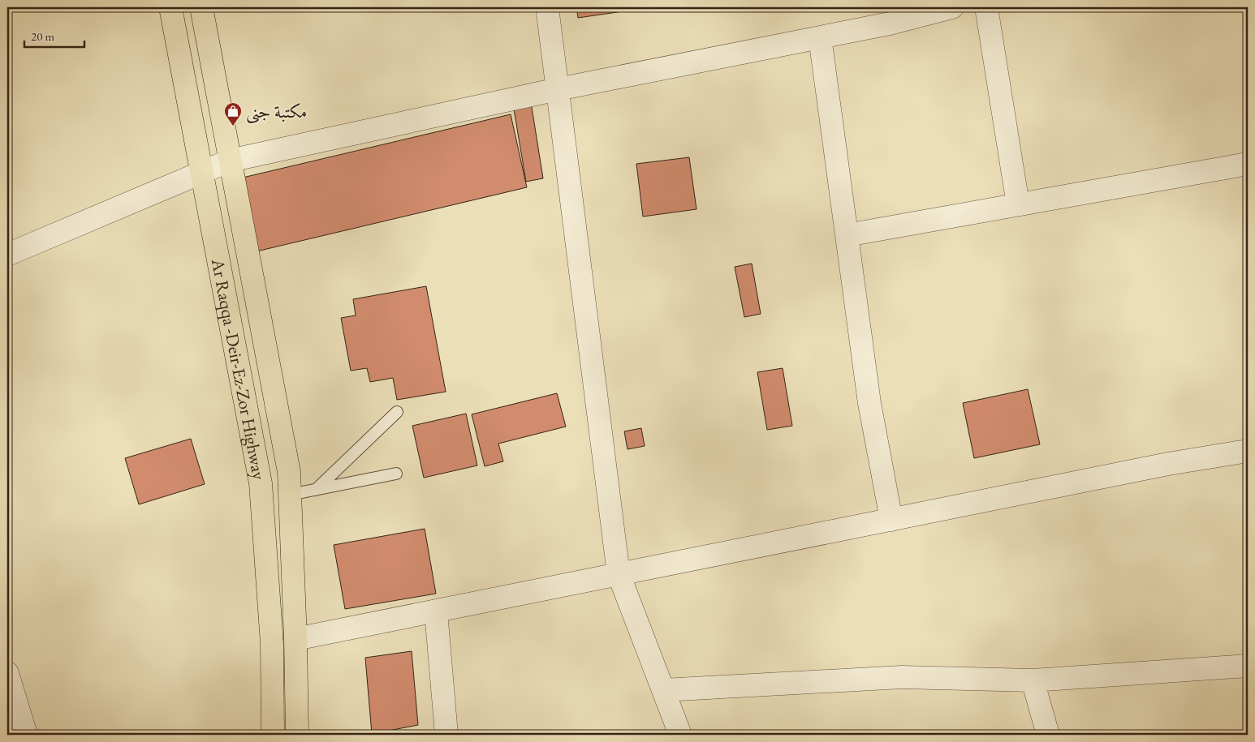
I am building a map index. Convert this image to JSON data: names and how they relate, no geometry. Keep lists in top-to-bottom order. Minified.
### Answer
{"streets":{"main road":["Ar Raqqa -Deir-Ez-Zor Highway"]},"places":{"shop":["مكتبة جنى"]},"scale_bar":"20 m"}
